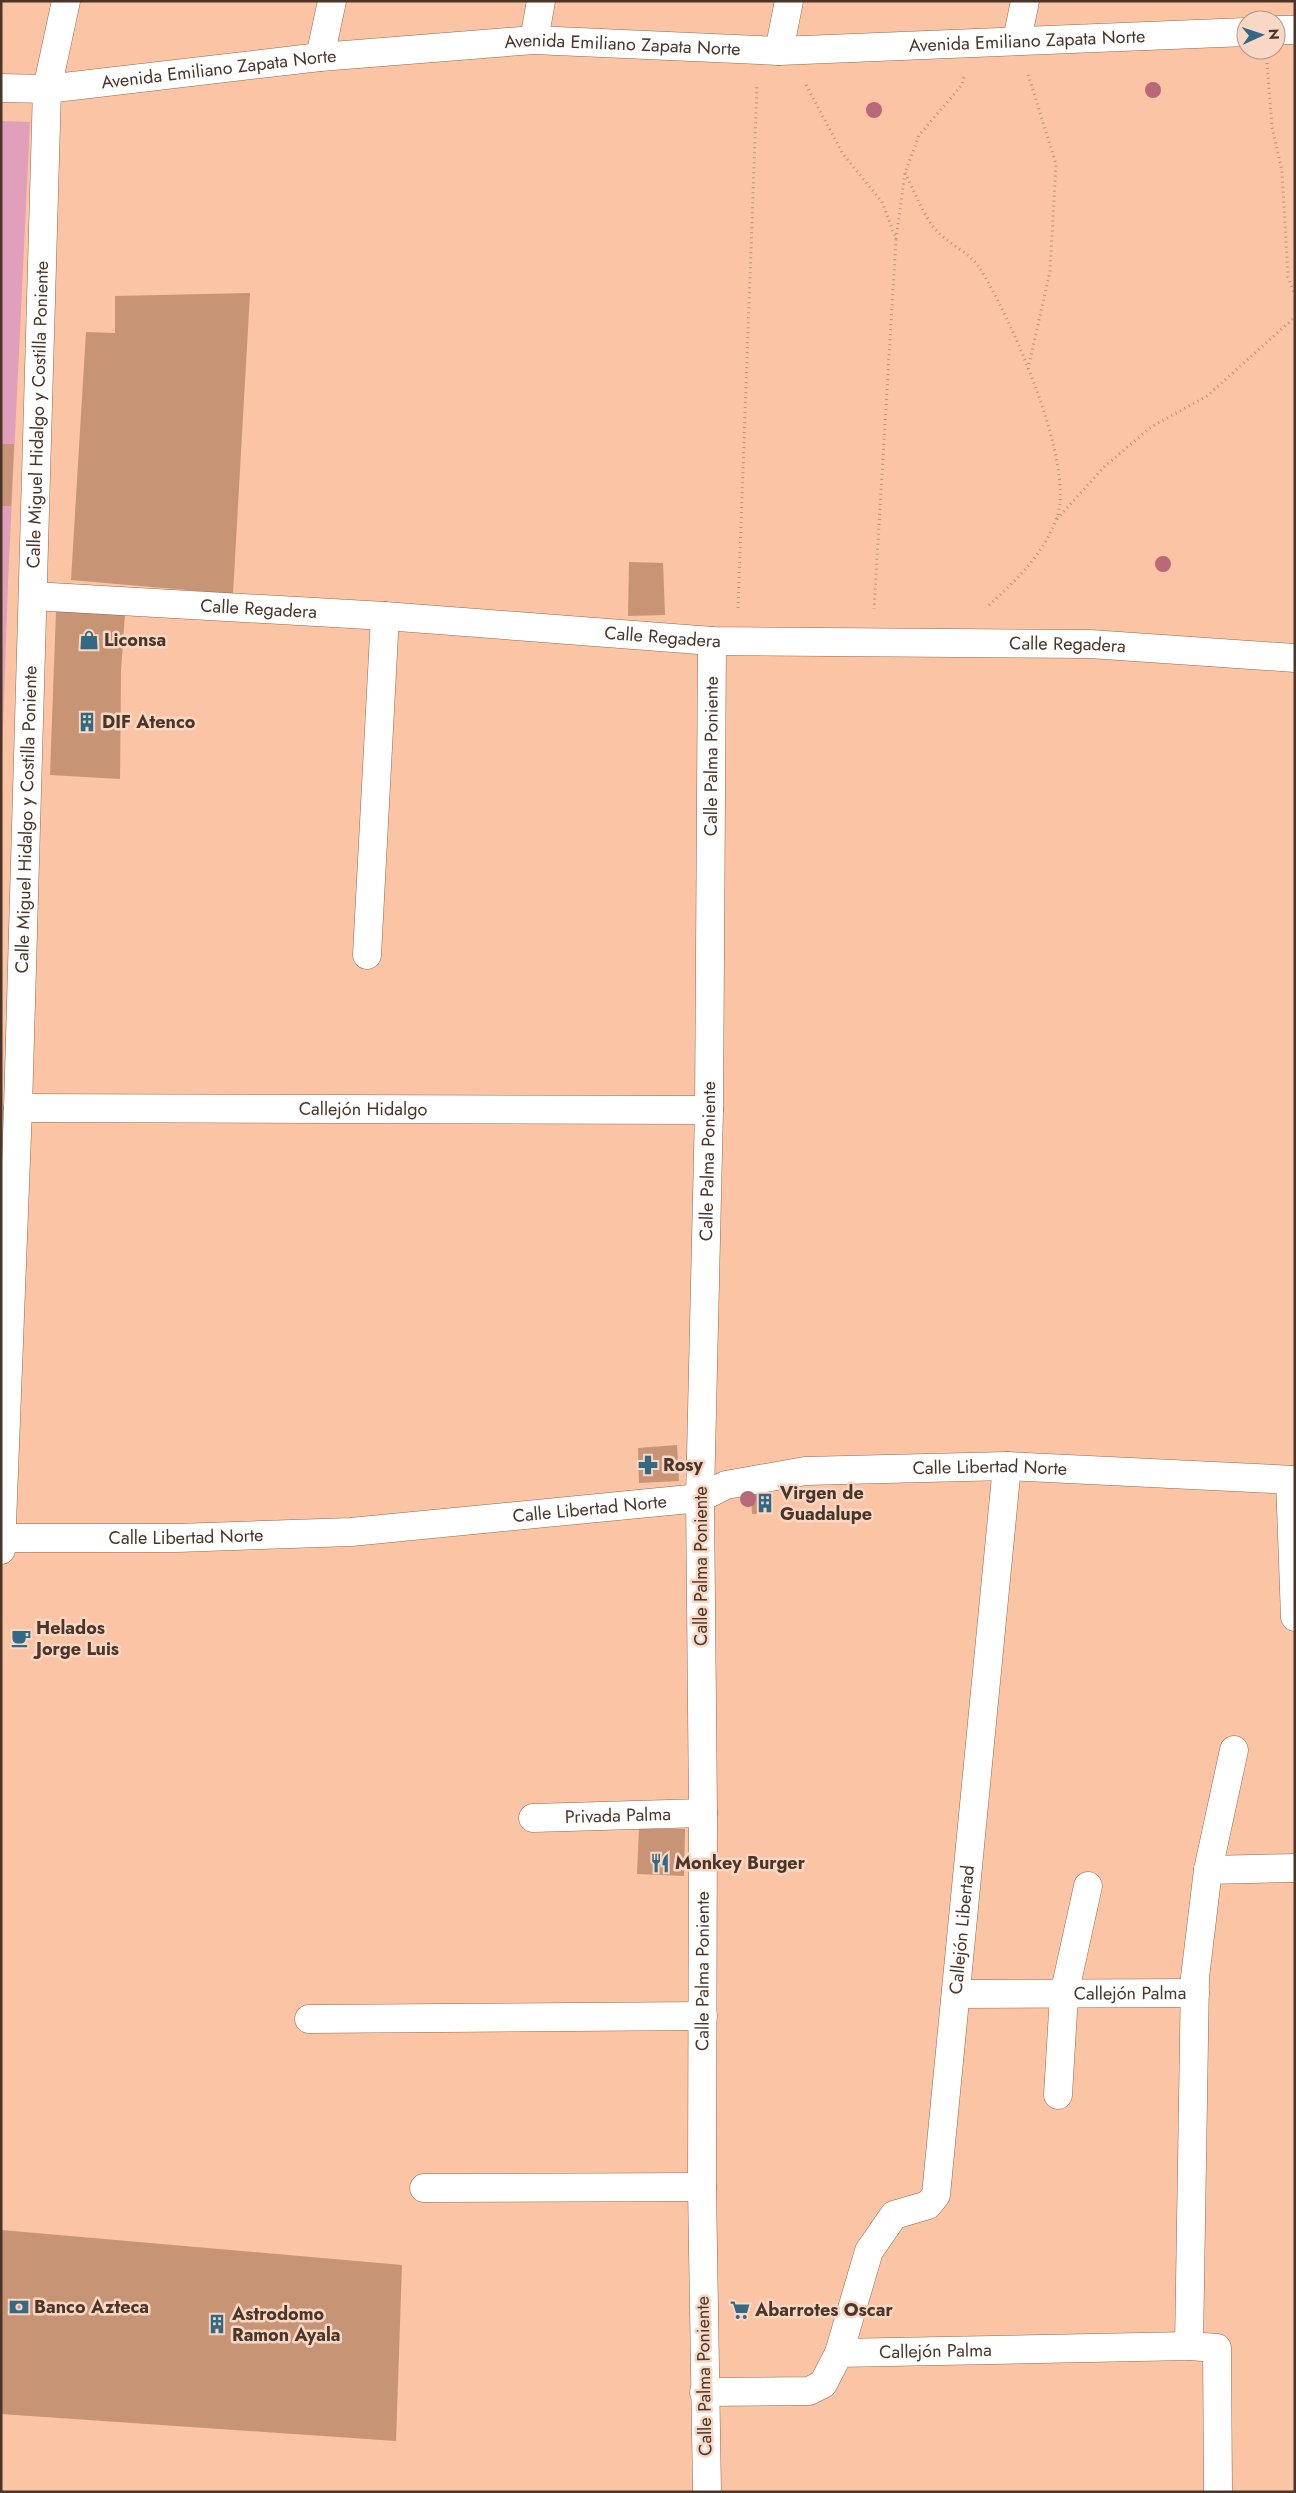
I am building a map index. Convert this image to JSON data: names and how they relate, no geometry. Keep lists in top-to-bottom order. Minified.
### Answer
{"streets":{"street":["Avenida Emiliano Zapata Norte","Calle Miguel Hidalgo y Costilla Poniente","Calle Regadera","Calle Palma Poniente","Callejón Hidalgo","Calle Libertad Norte","Privada Palma","Callejón Libertad","Callejón Palma"]},"crossings":[["Avenida Emiliano Zapata Norte","Calle Miguel Hidalgo y Costilla Poniente"],["Calle Miguel Hidalgo y Costilla Poniente","Calle Regadera"],["Calle Miguel Hidalgo y Costilla Poniente","Callejón Hidalgo"],["Calle Miguel Hidalgo y Costilla Poniente","Calle Libertad Norte"],["Calle Regadera","Calle Palma Poniente"],["Calle Palma Poniente","Callejón Hidalgo"],["Calle Palma Poniente","Calle Libertad Norte"],["Calle Palma Poniente","Privada Palma"],["Calle Libertad Norte","Callejón Libertad"],["Callejón Libertad","Callejón Palma"]],"places":{"shop":["Liconsa"],"building":["DIF Atenco","Virgen de Guadalupe","Astrodomo Ramon Ayala"],"pharmacy":["Rosy"],"cafe":["Helados Jorge Luis"],"restaurant":["Monkey Burger"],"bank":["Banco Azteca"],"supermarket":["Abarrotes Oscar"]},"north":"right"}
